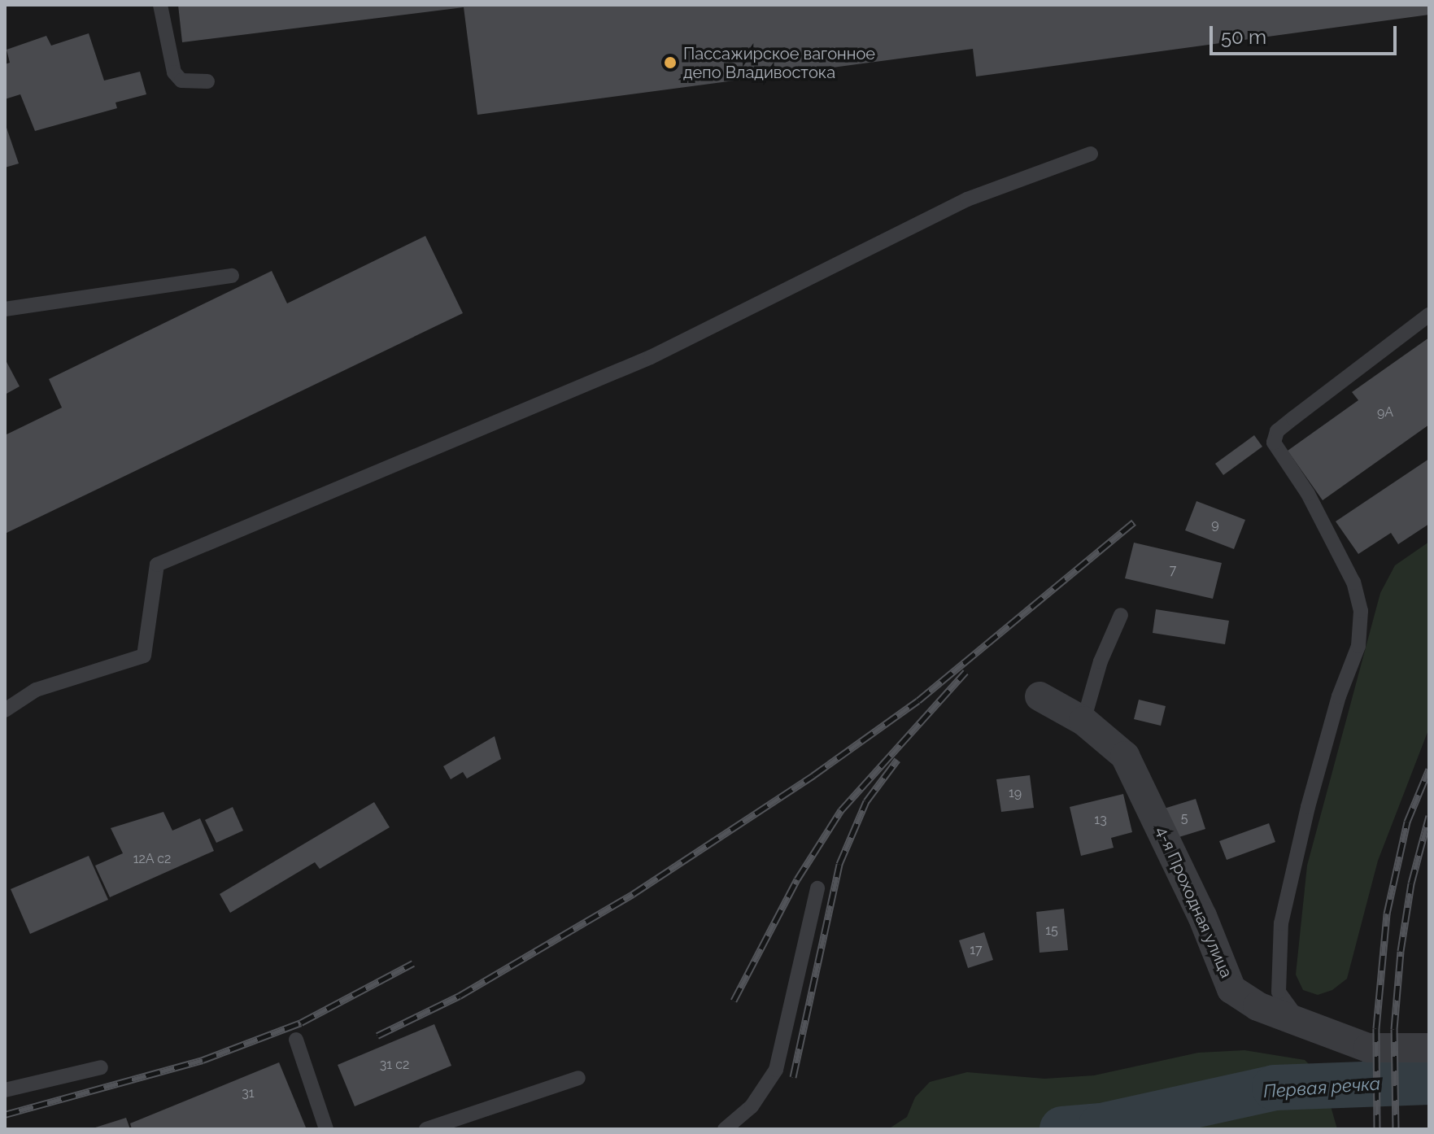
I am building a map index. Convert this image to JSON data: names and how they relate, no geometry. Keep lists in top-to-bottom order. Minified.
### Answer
{"streets":{"street":["4-я Проходная улица"]},"water":["Первая речка"],"places":["Пассажирское вагонное депо Владивостока"],"house_numbers":["9А","9","7","19","5","13","12А с2","15","17","31 с2","31"],"scale_bar":"50 m"}
